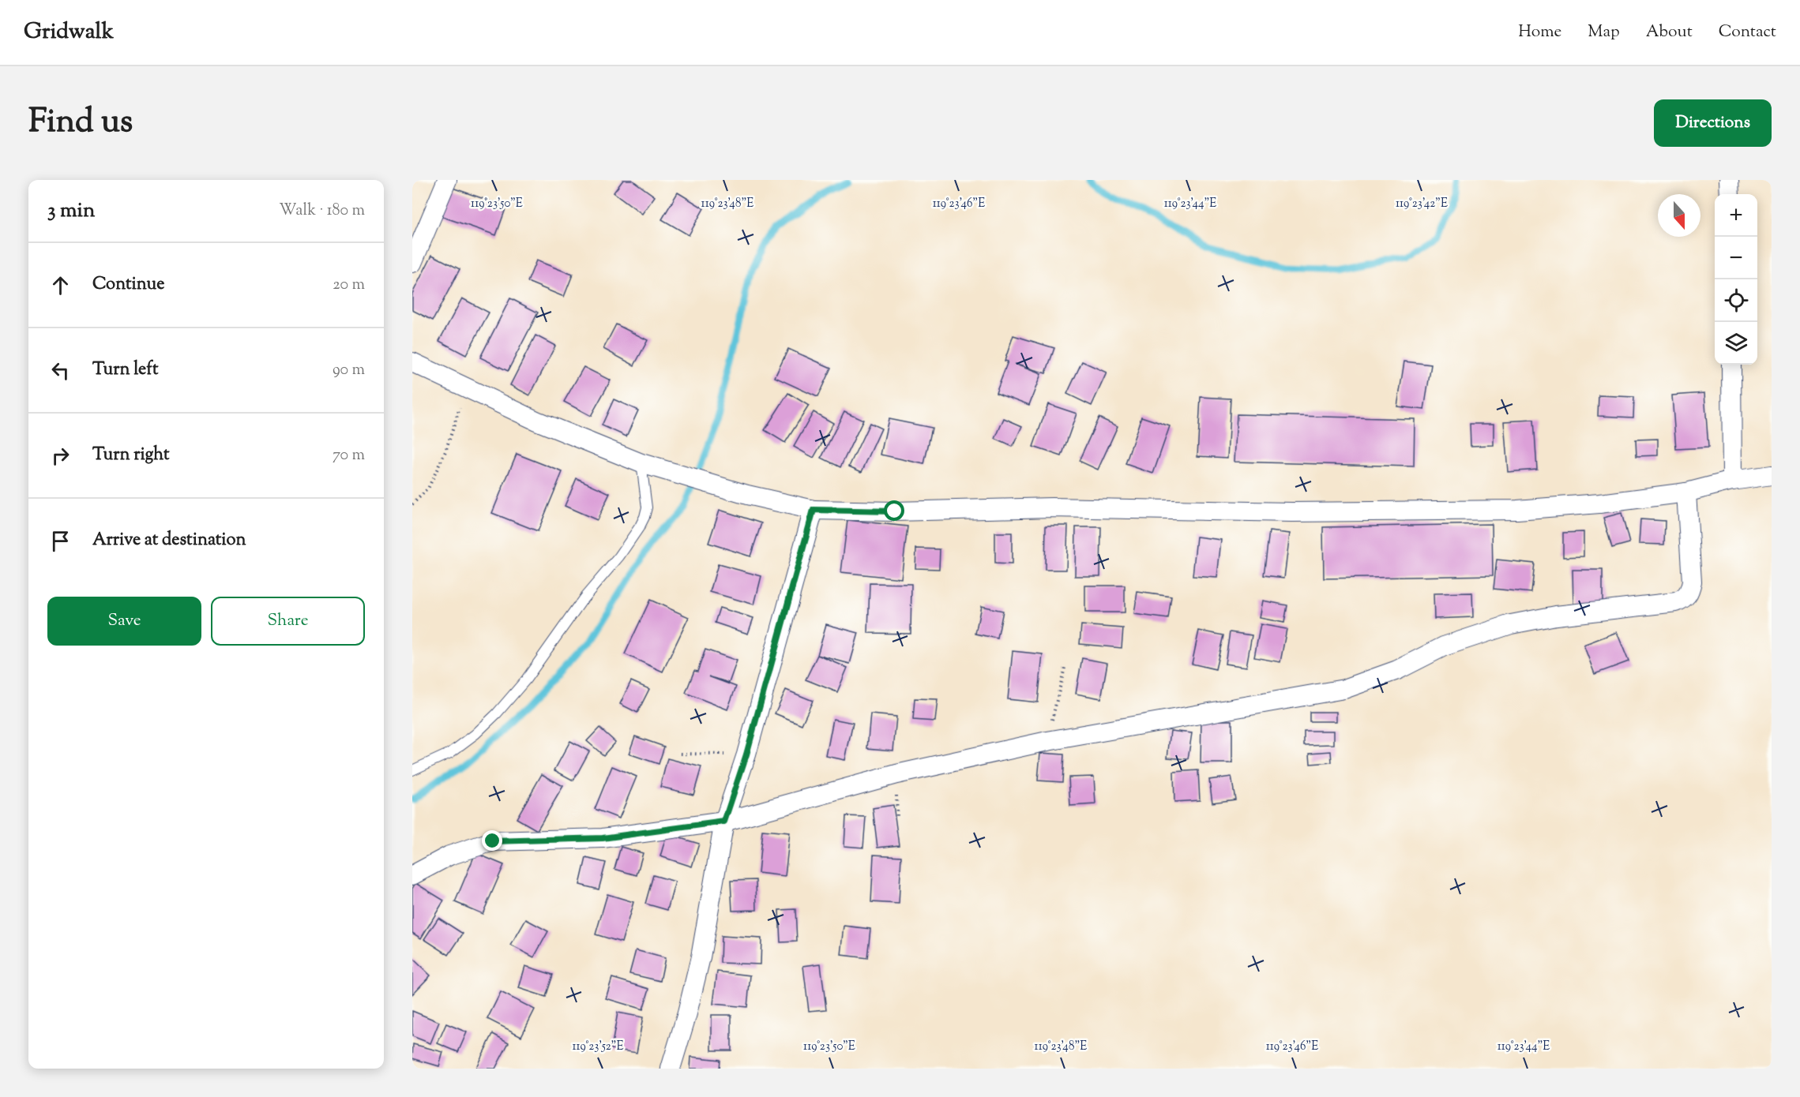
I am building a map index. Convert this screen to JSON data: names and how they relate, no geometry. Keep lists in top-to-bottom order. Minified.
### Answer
{"north":"bottom","page":{"header":"Gridwalk","nav":["Home","Map","About","Contact"],"title":"Find us","buttons":["Directions",["Save","Share"]],"heading":["3 min","Walk · 180 m"],"map_buttons":["+","−"],"list":[["Continue","20 m"],["Turn left","90 m"],["Turn right","70 m"],"Arrive at destination"]},"coordinates":["119°23'50\"E","119°23'48\"E","119°23'46\"E","119°23'44\"E","119°23'42\"E","119°23'52\"E"]}
